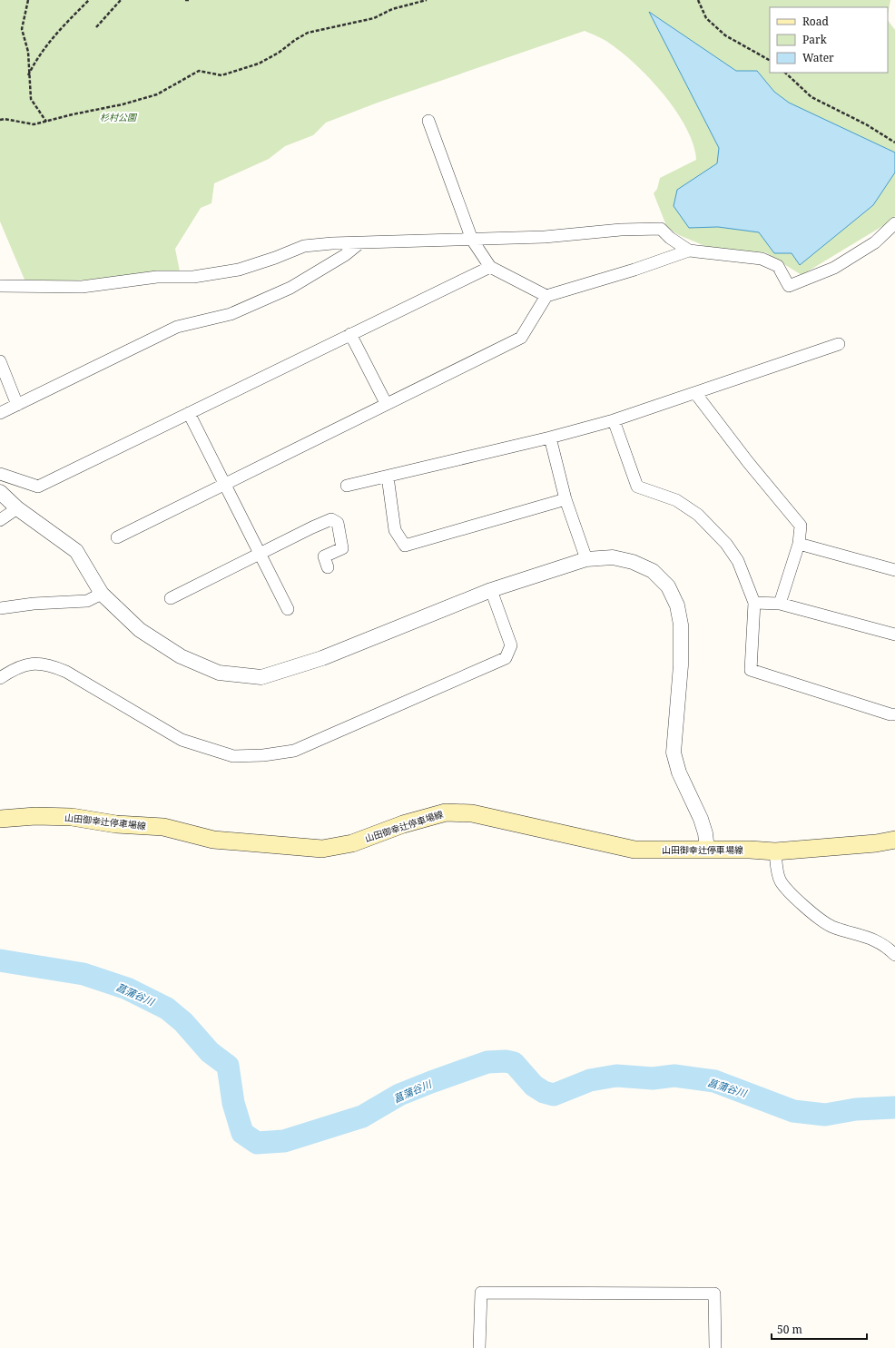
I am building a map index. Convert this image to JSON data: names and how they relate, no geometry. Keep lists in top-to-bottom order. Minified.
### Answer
{"streets":{"main road":["山田御幸辻停車場線"]},"water":["菖蒲谷川"],"parks":["杉村公園"],"legend":["Road","Park","Water"],"scale_bar":"50 m"}
